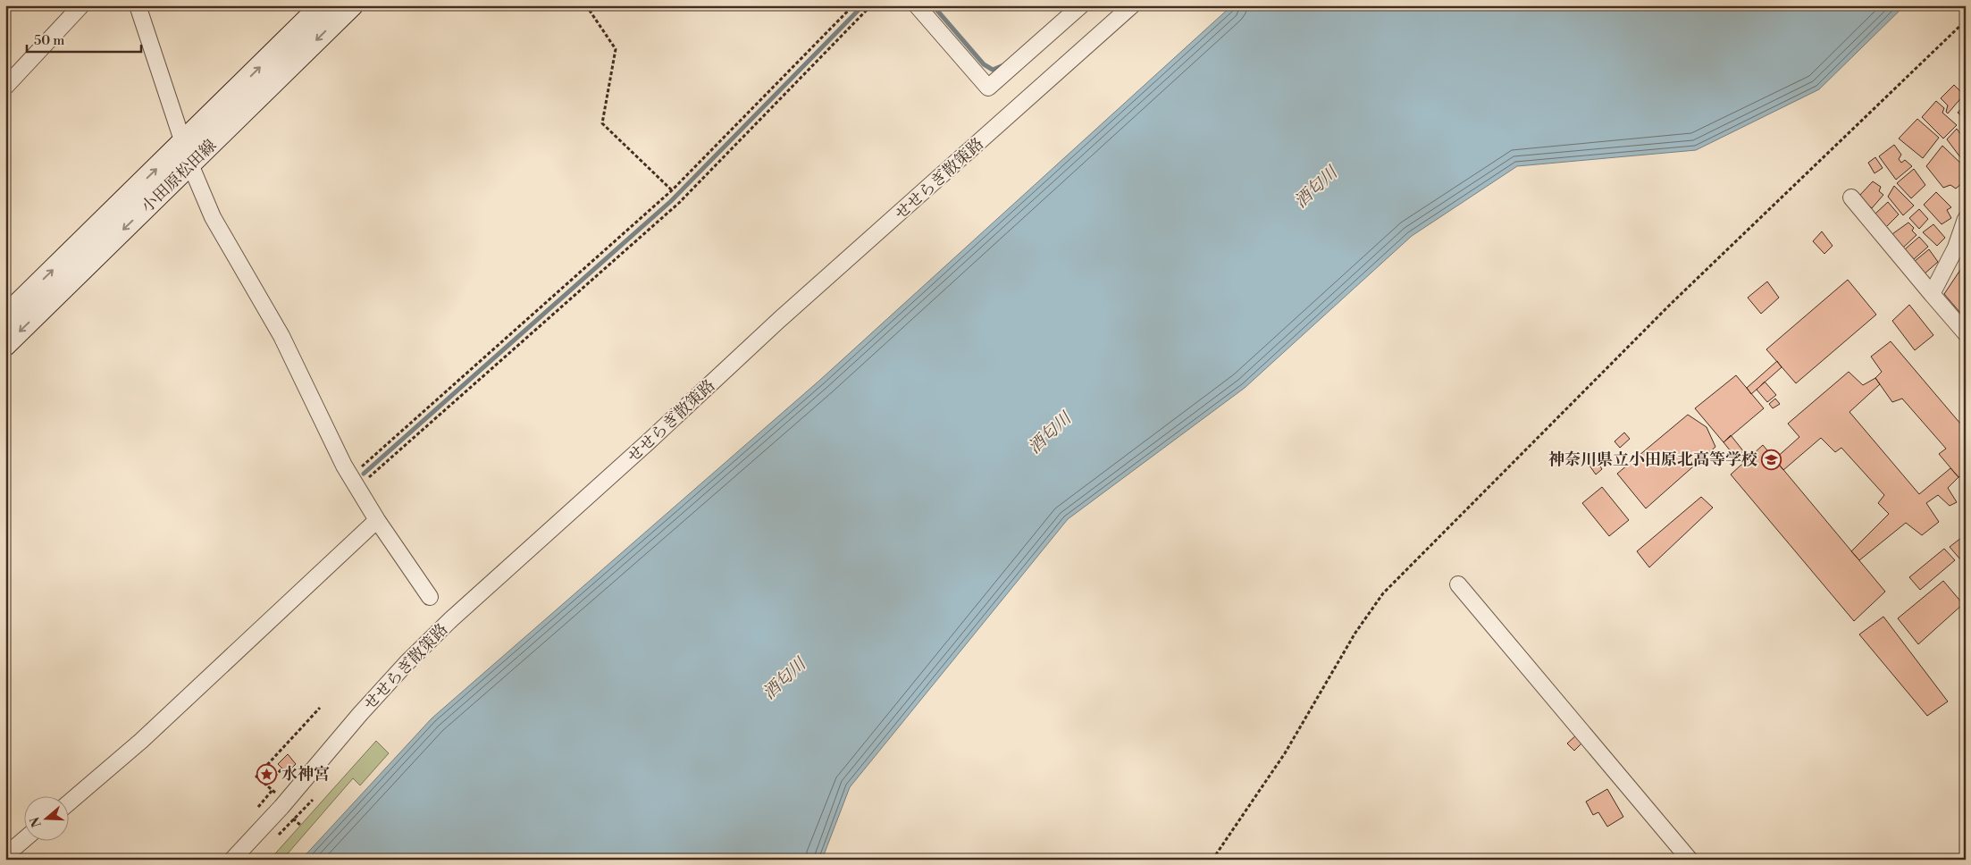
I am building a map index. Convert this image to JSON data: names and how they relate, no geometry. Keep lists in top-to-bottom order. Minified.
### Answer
{"streets":{"main road":["小田原松田線"],"street":["せせらぎ散策路"]},"water":["酒匂川"],"places":{"school or university":["神奈川県立小田原北高等学校"],"place":["水神宮"]},"scale_bar":"50 m","north":"left"}
